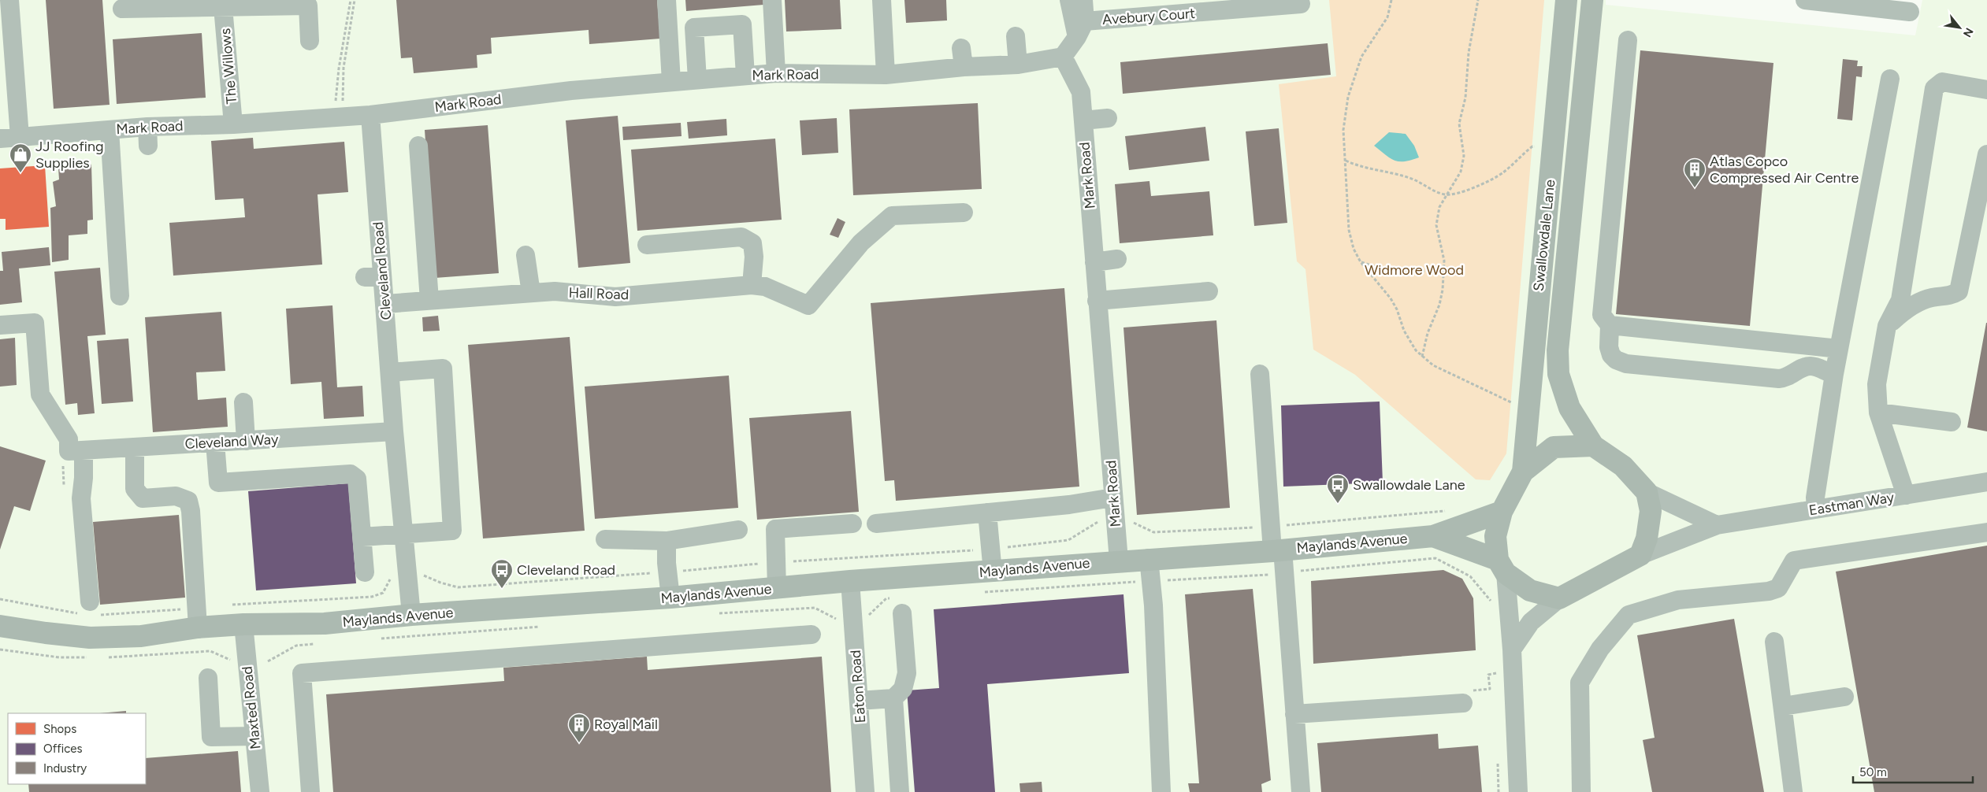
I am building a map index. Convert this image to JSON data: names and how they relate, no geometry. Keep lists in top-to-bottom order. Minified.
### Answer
{"streets":{"main road":["Swallowdale Lane","Maylands Avenue"],"street":["Avebury Court","The Willows","Mark Road","Cleveland Road","Hall Road","Cleveland Way","Eastman Way","Eaton Road","Maxted Road"]},"crossings":[["The Willows","Mark Road"],["Mark Road","Cleveland Road"],["Mark Road","Maylands Avenue"],["Cleveland Road","Hall Road"],["Cleveland Road","Cleveland Way"],["Cleveland Road","Maylands Avenue"],["Maylands Avenue","Eaton Road"],["Maylands Avenue","Maxted Road"]],"parks":["Widmore Wood"],"places":{"shop":["JJ Roofing Supplies"],"building":["Atlas Copco Compressed Air Centre","Royal Mail"],"bus stop":["Swallowdale Lane","Cleveland Road"]},"legend":["Shops","Offices","Industry"],"scale_bar":"50 m","north":"bottom right"}
